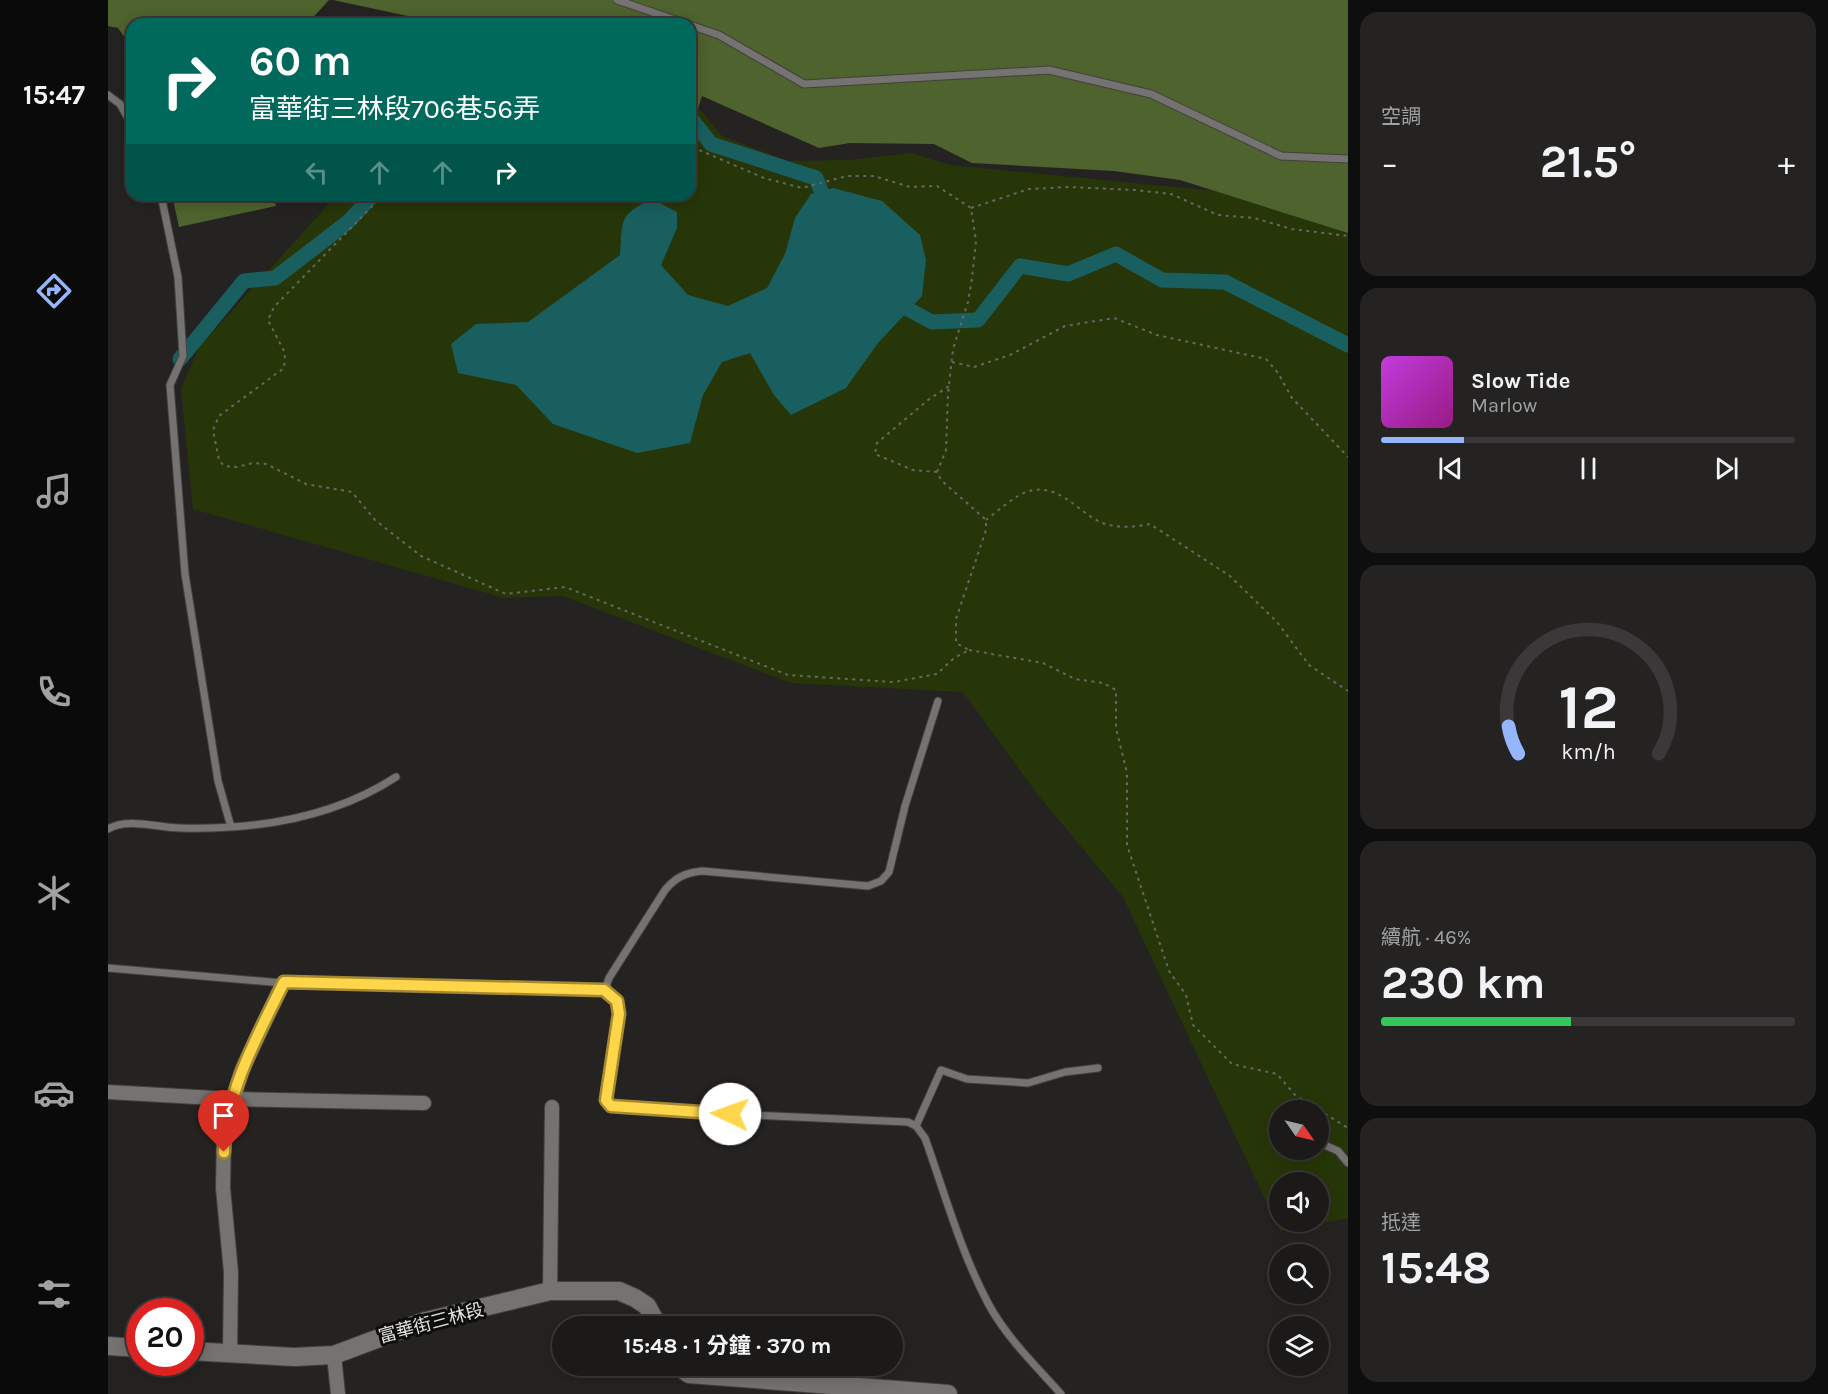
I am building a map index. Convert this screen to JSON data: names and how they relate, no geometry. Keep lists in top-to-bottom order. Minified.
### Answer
{"streets":{"street":["富華街三林段"]},"north":"bottom right","page":{"tabs":"15:47","tile":["空調",["續航 · 46%","230 km"],["抵達","15:48"]],"turn":["60 m","富華街三林段706巷56弄"],"heat":["−","21.5°","+"],"song":["Slow Tide","Marlow"],"limit":"20","trip":"15:48 · 1 分鐘 · 370 m","gauge":["12","km/h"]}}
